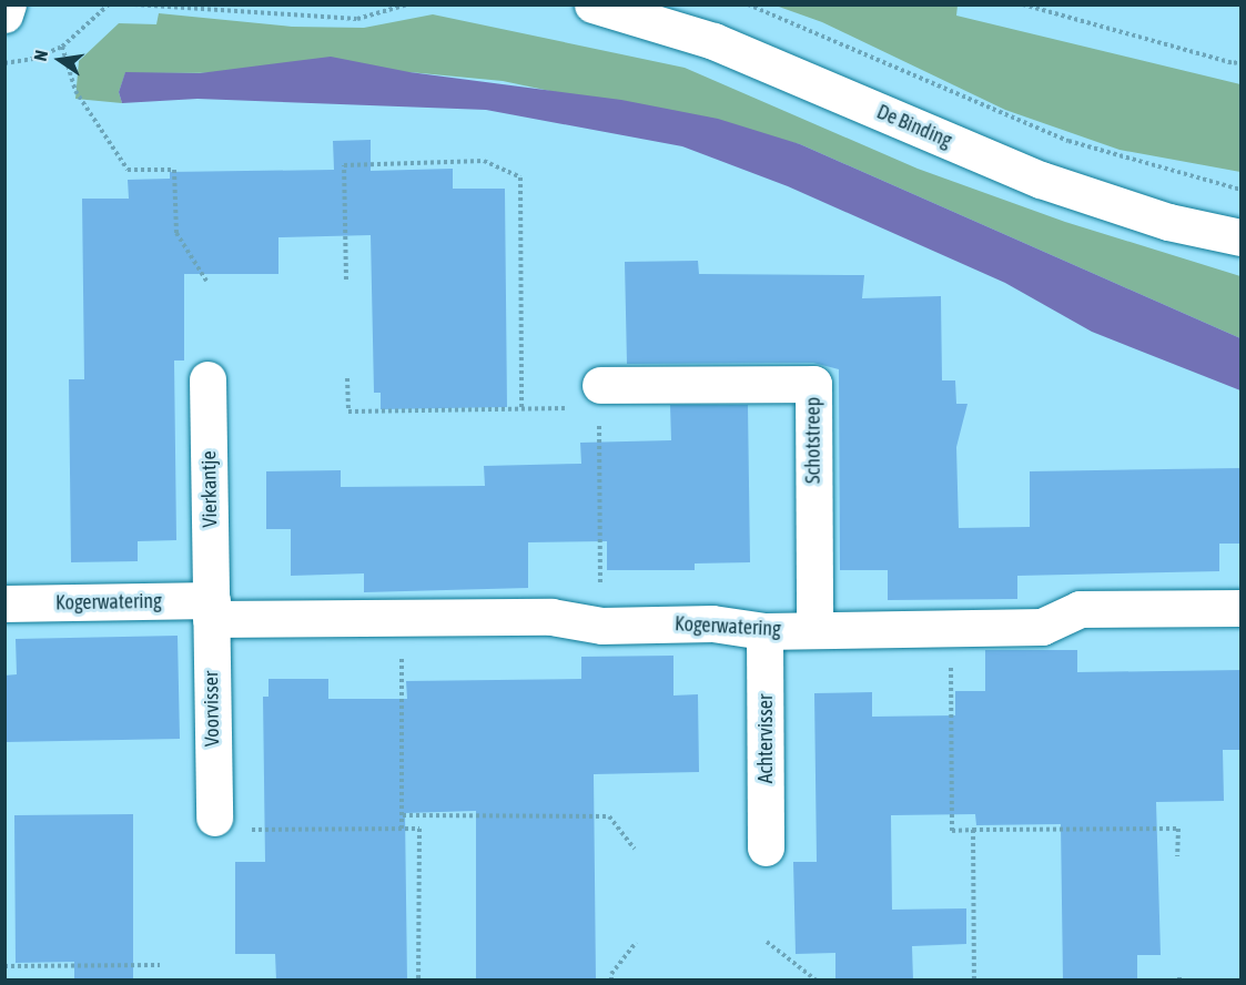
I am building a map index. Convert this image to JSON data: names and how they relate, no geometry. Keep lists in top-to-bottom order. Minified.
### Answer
{"streets":{"street":["De Binding","Schotstreep","Vierkantje","Kogerwatering","Voorvisser","Achtervisser"]},"crossings":[["Schotstreep","Kogerwatering"],["Vierkantje","Kogerwatering"],["Vierkantje","Voorvisser"],["Kogerwatering","Voorvisser"],["Kogerwatering","Achtervisser"]],"north":"left"}
